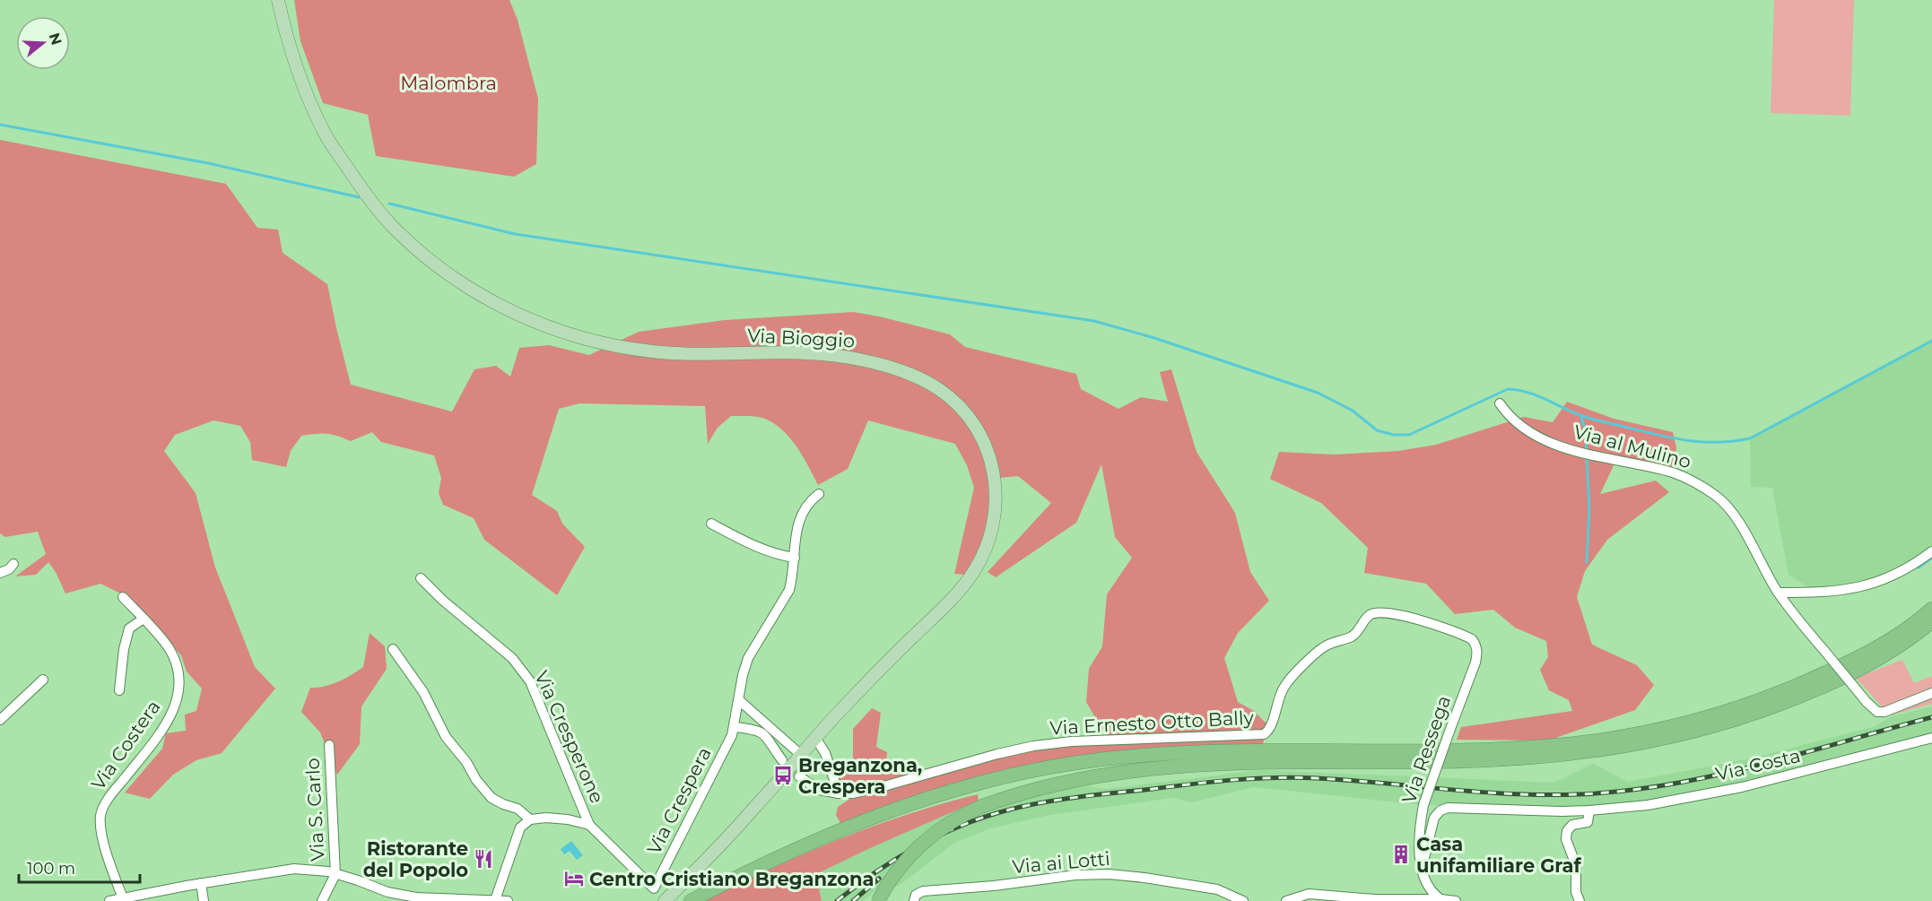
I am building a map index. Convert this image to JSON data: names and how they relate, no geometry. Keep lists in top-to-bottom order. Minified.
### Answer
{"streets":{"main road":["Via Bioggio"],"street":["Via al Mulino","Via Ernesto Otto Bally","Via Cresperone","Via Costera","Via Ressega","Via Costa","Via Crespera","Via S. Carlo","Via ai Lotti"]},"crossings":[["Via Ernesto Otto Bally","Via Ressega"],["Via Cresperone","Via Crespera"],["Via Ressega","Via Costa"]],"parks":["Malombra"],"places":{"bus stop":["Breganzona, Crespera"],"building":["Casa unifamiliare Graf"],"restaurant":["Ristorante del Popolo"],"hotel":["Centro Cristiano Breganzona"]},"scale_bar":"100 m","north":"right"}
